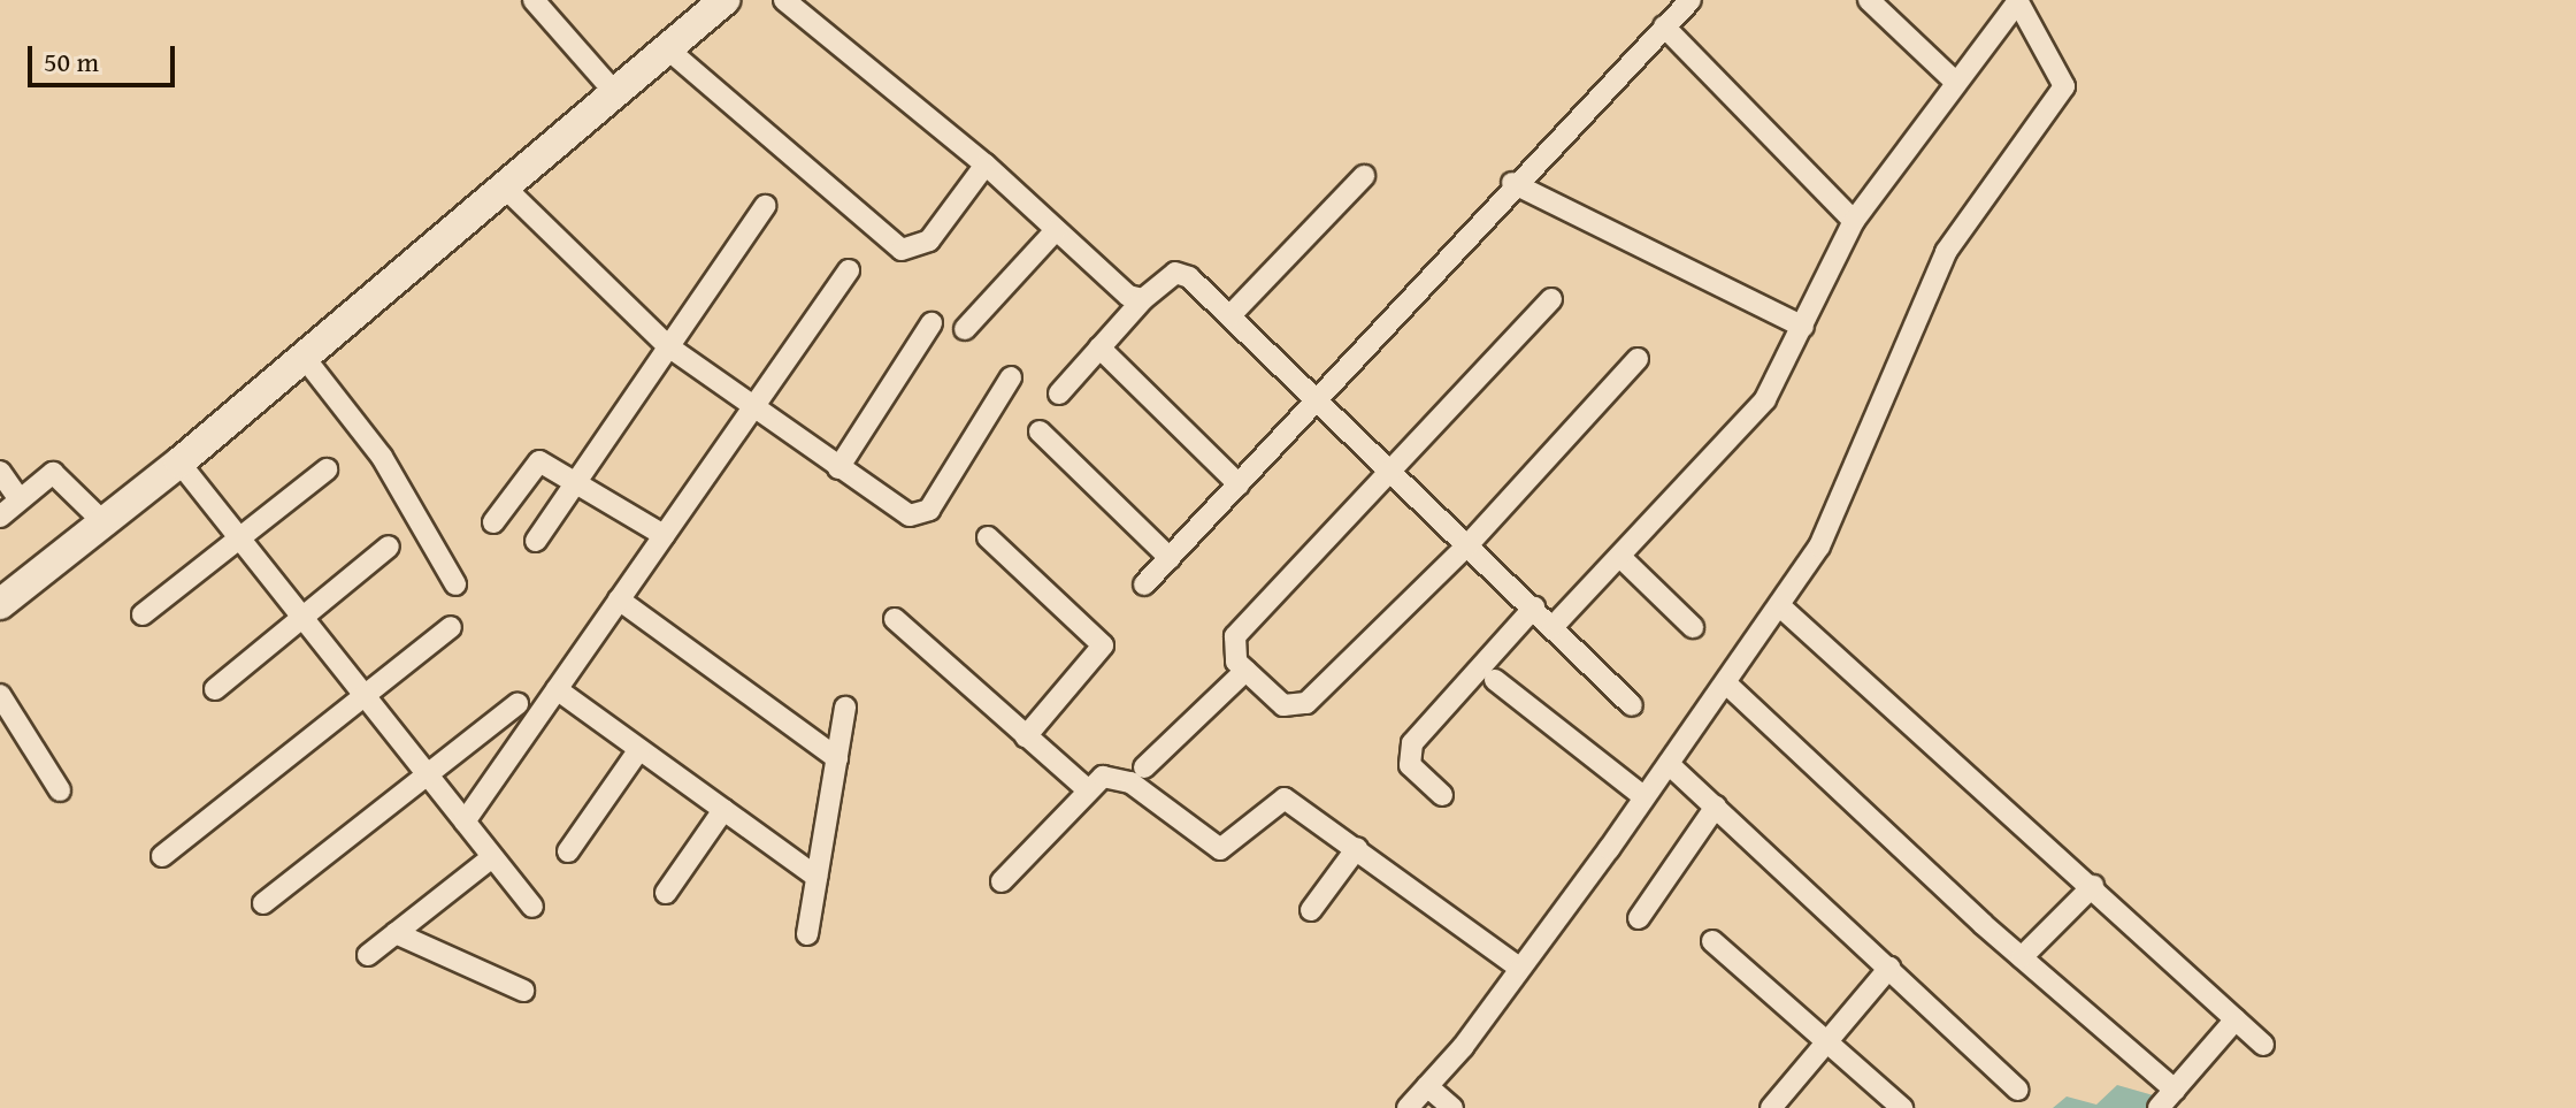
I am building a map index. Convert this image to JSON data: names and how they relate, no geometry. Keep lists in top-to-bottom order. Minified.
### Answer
{"scale_bar":"50 m"}
